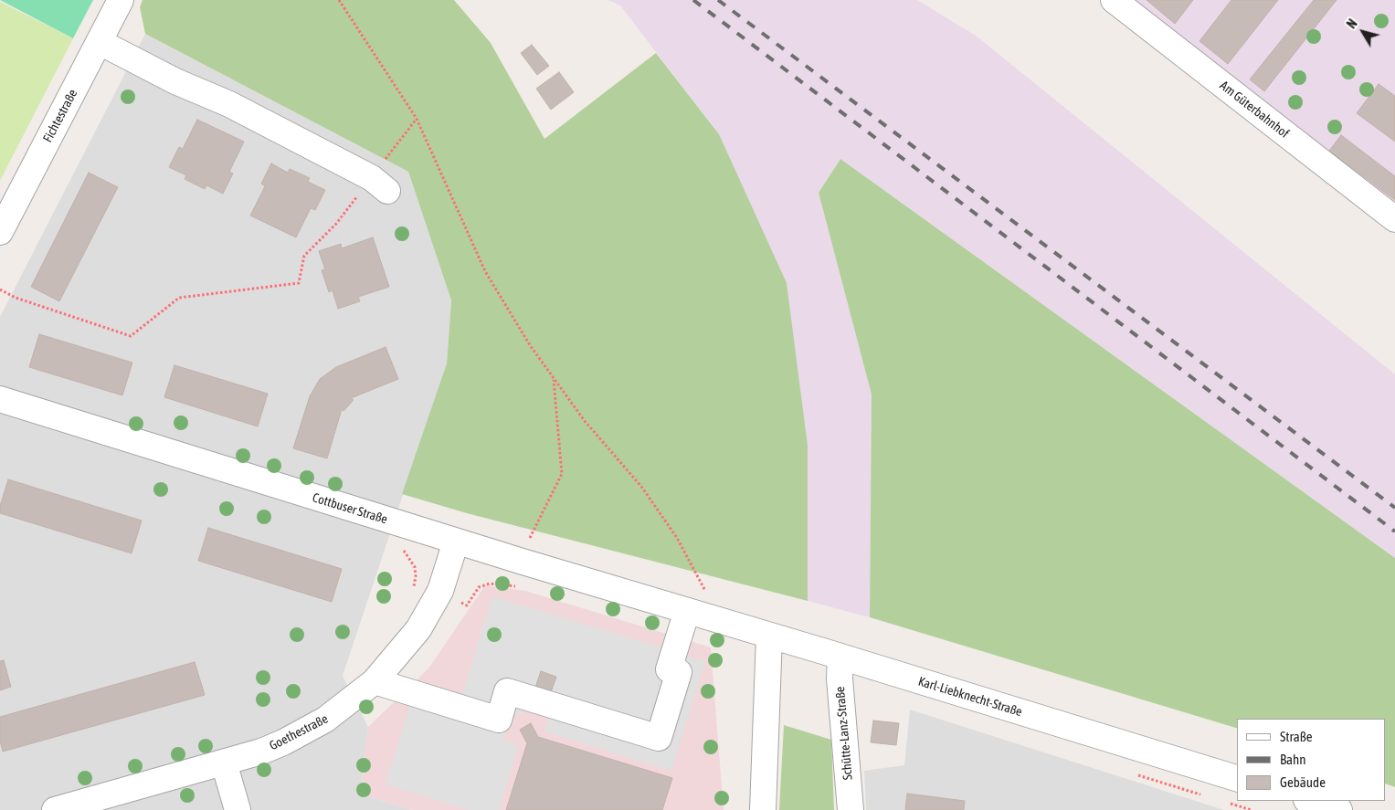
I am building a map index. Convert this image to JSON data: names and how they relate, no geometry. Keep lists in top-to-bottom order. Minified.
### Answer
{"streets":{"street":["Am Güterbahnhof","Fichtestraße","Cottbuser Straße","Karl-Liebknecht-Straße","Goethestraße","Schütte-Lanz-Straße"]},"crossings":[["Cottbuser Straße","Karl-Liebknecht-Straße"],["Cottbuser Straße","Goethestraße"],["Karl-Liebknecht-Straße","Schütte-Lanz-Straße"]],"legend":["Straße","Bahn","Gebäude"],"north":"top left"}
